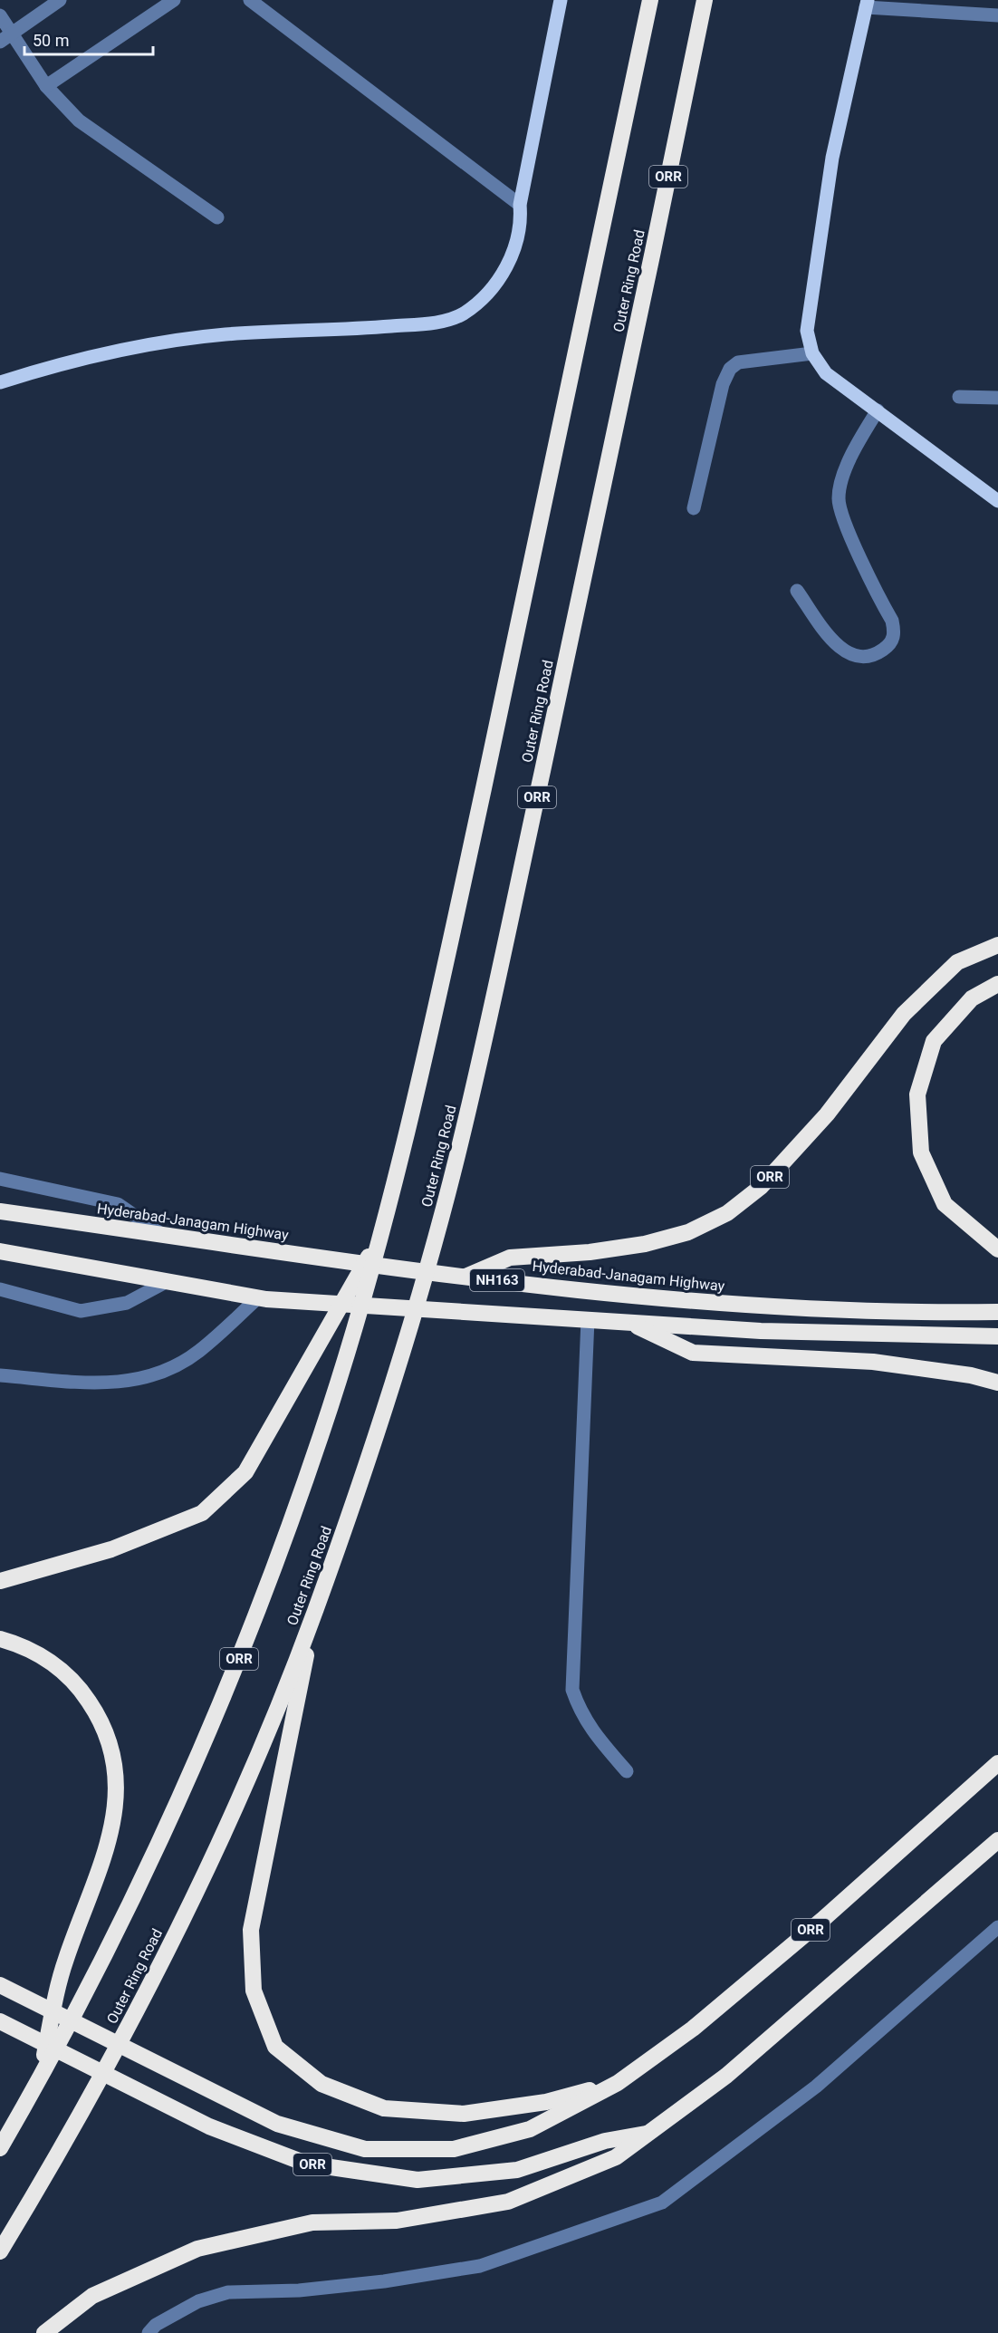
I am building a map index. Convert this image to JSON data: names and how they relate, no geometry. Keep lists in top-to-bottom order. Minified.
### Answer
{"streets":{"highway":["ORR","Outer Ring Road","Hyderabad-Janagam Highway","NH163"]},"crossings":[["ORR","Outer Ring Road"],["ORR","Hyderabad-Janagam Highway"]],"scale_bar":"50 m"}
